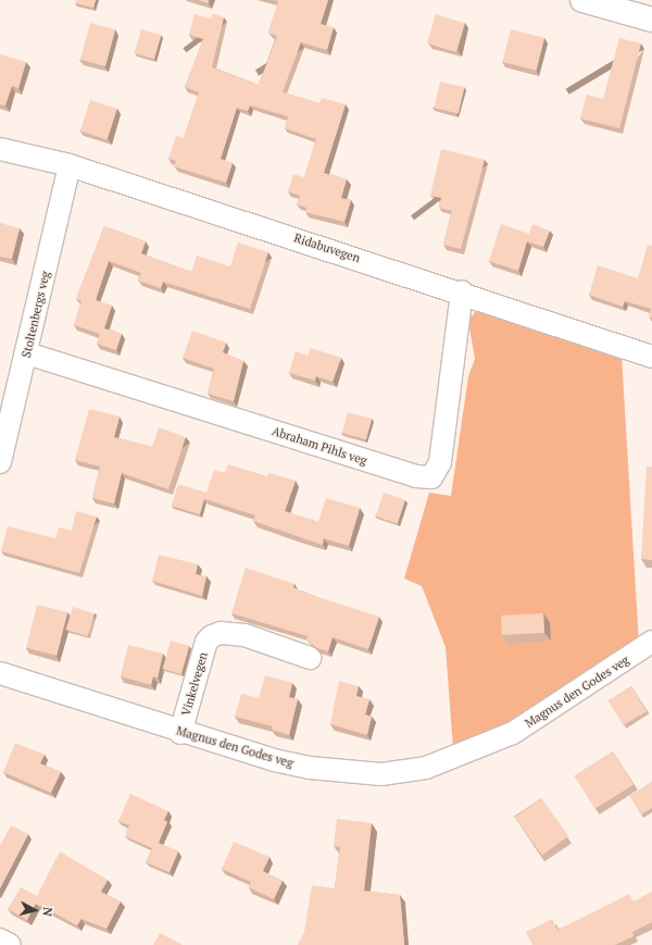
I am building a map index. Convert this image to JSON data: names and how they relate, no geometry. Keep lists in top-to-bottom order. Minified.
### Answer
{"streets":{"street":["Ridabuvegen","Stoltenbergs veg","Abraham Pihls veg","Vinkelvegen","Magnus den Godes veg"]},"crossings":[["Ridabuvegen","Stoltenbergs veg"],["Ridabuvegen","Abraham Pihls veg"],["Stoltenbergs veg","Abraham Pihls veg"],["Vinkelvegen","Magnus den Godes veg"]],"north":"right"}
